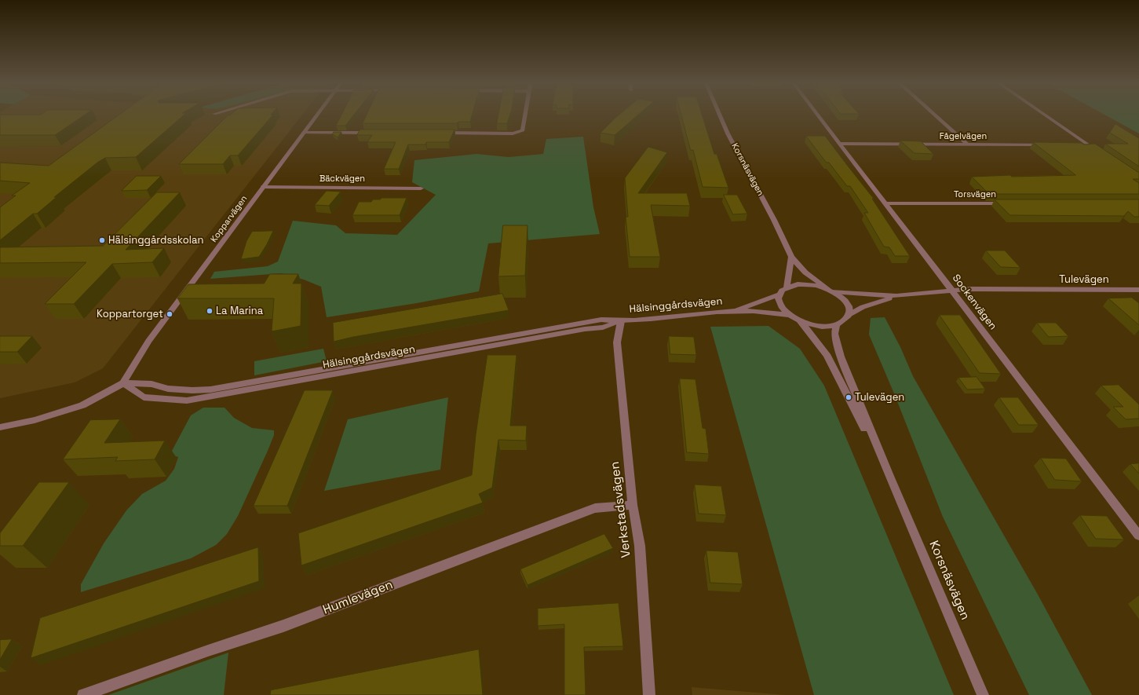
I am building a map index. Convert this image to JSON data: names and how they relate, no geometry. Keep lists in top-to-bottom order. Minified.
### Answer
{"streets":{"street":["Fågelvägen","Korsnäsvägen","Bäckvägen","Torsvägen","Kopparvägen","Tulevägen","Sockenvägen","Hälsinggårdsvägen","Verkstadsvägen","Humlevägen"]},"crossings":[["Fågelvägen","Sockenvägen"],["Korsnäsvägen","Tulevägen"],["Bäckvägen","Kopparvägen"],["Torsvägen","Sockenvägen"],["Kopparvägen","Hälsinggårdsvägen"],["Tulevägen","Sockenvägen"],["Hälsinggårdsvägen","Verkstadsvägen"],["Verkstadsvägen","Humlevägen"]],"places":["Hälsinggårdsskolan","La Marina","Koppartorget","Tulevägen"]}
